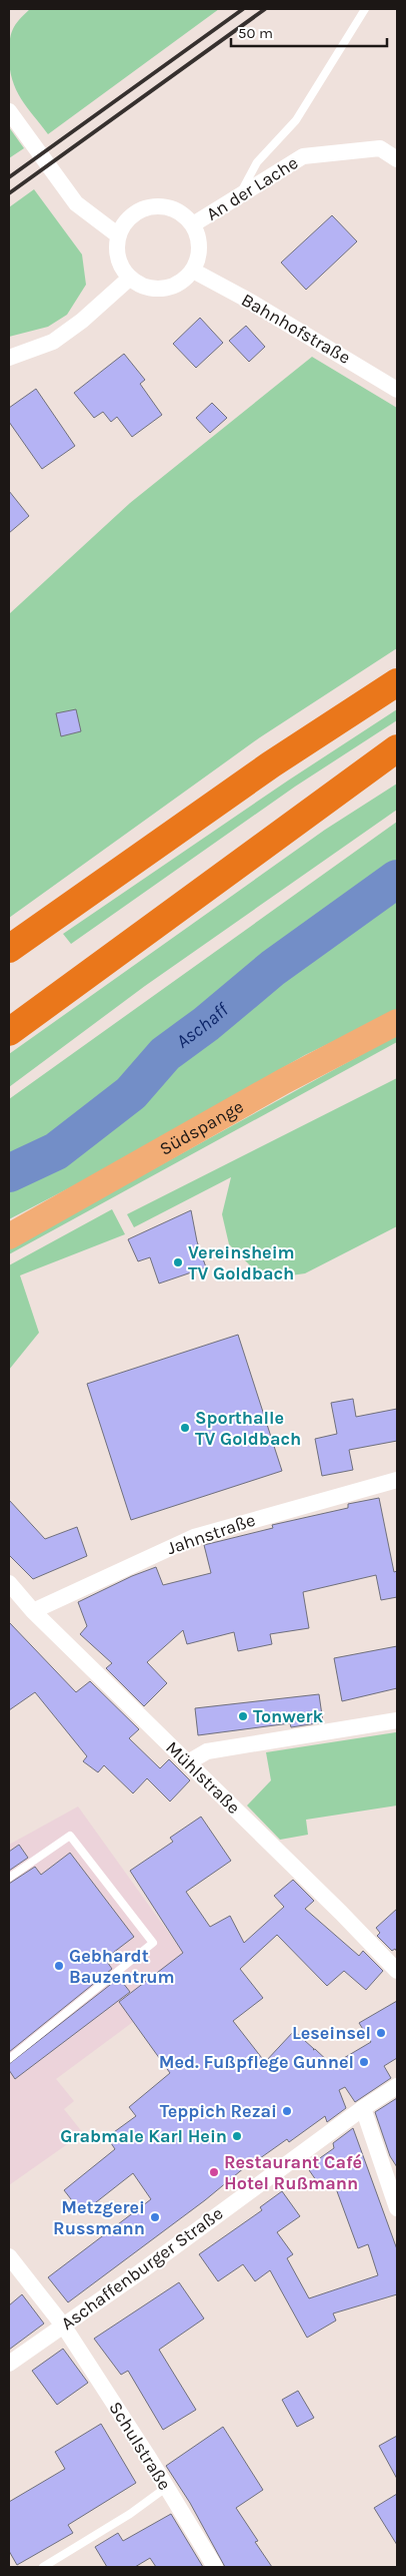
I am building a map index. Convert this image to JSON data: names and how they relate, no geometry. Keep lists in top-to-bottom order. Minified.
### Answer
{"streets":{"main road":["Südspange"],"street":["An der Lache","Bahnhofstraße","Jahnstraße","Mühlstraße","Aschaffenburger Straße","Schulstraße"]},"crossings":[["An der Lache","Bahnhofstraße"],["Jahnstraße","Mühlstraße"],["Aschaffenburger Straße","Schulstraße"]],"water":["Aschaff"],"places":["Vereinsheim TV Goldbach","Sporthalle TV Goldbach","Tonwerk","Gebhardt Bauzentrum","Leseinsel","Med. Fußpflege Gunnel","Teppich Rezai","Grabmale Karl Hein","Restaurant Café Hotel Rußmann","Metzgerei Russmann"],"scale_bar":"50 m"}
